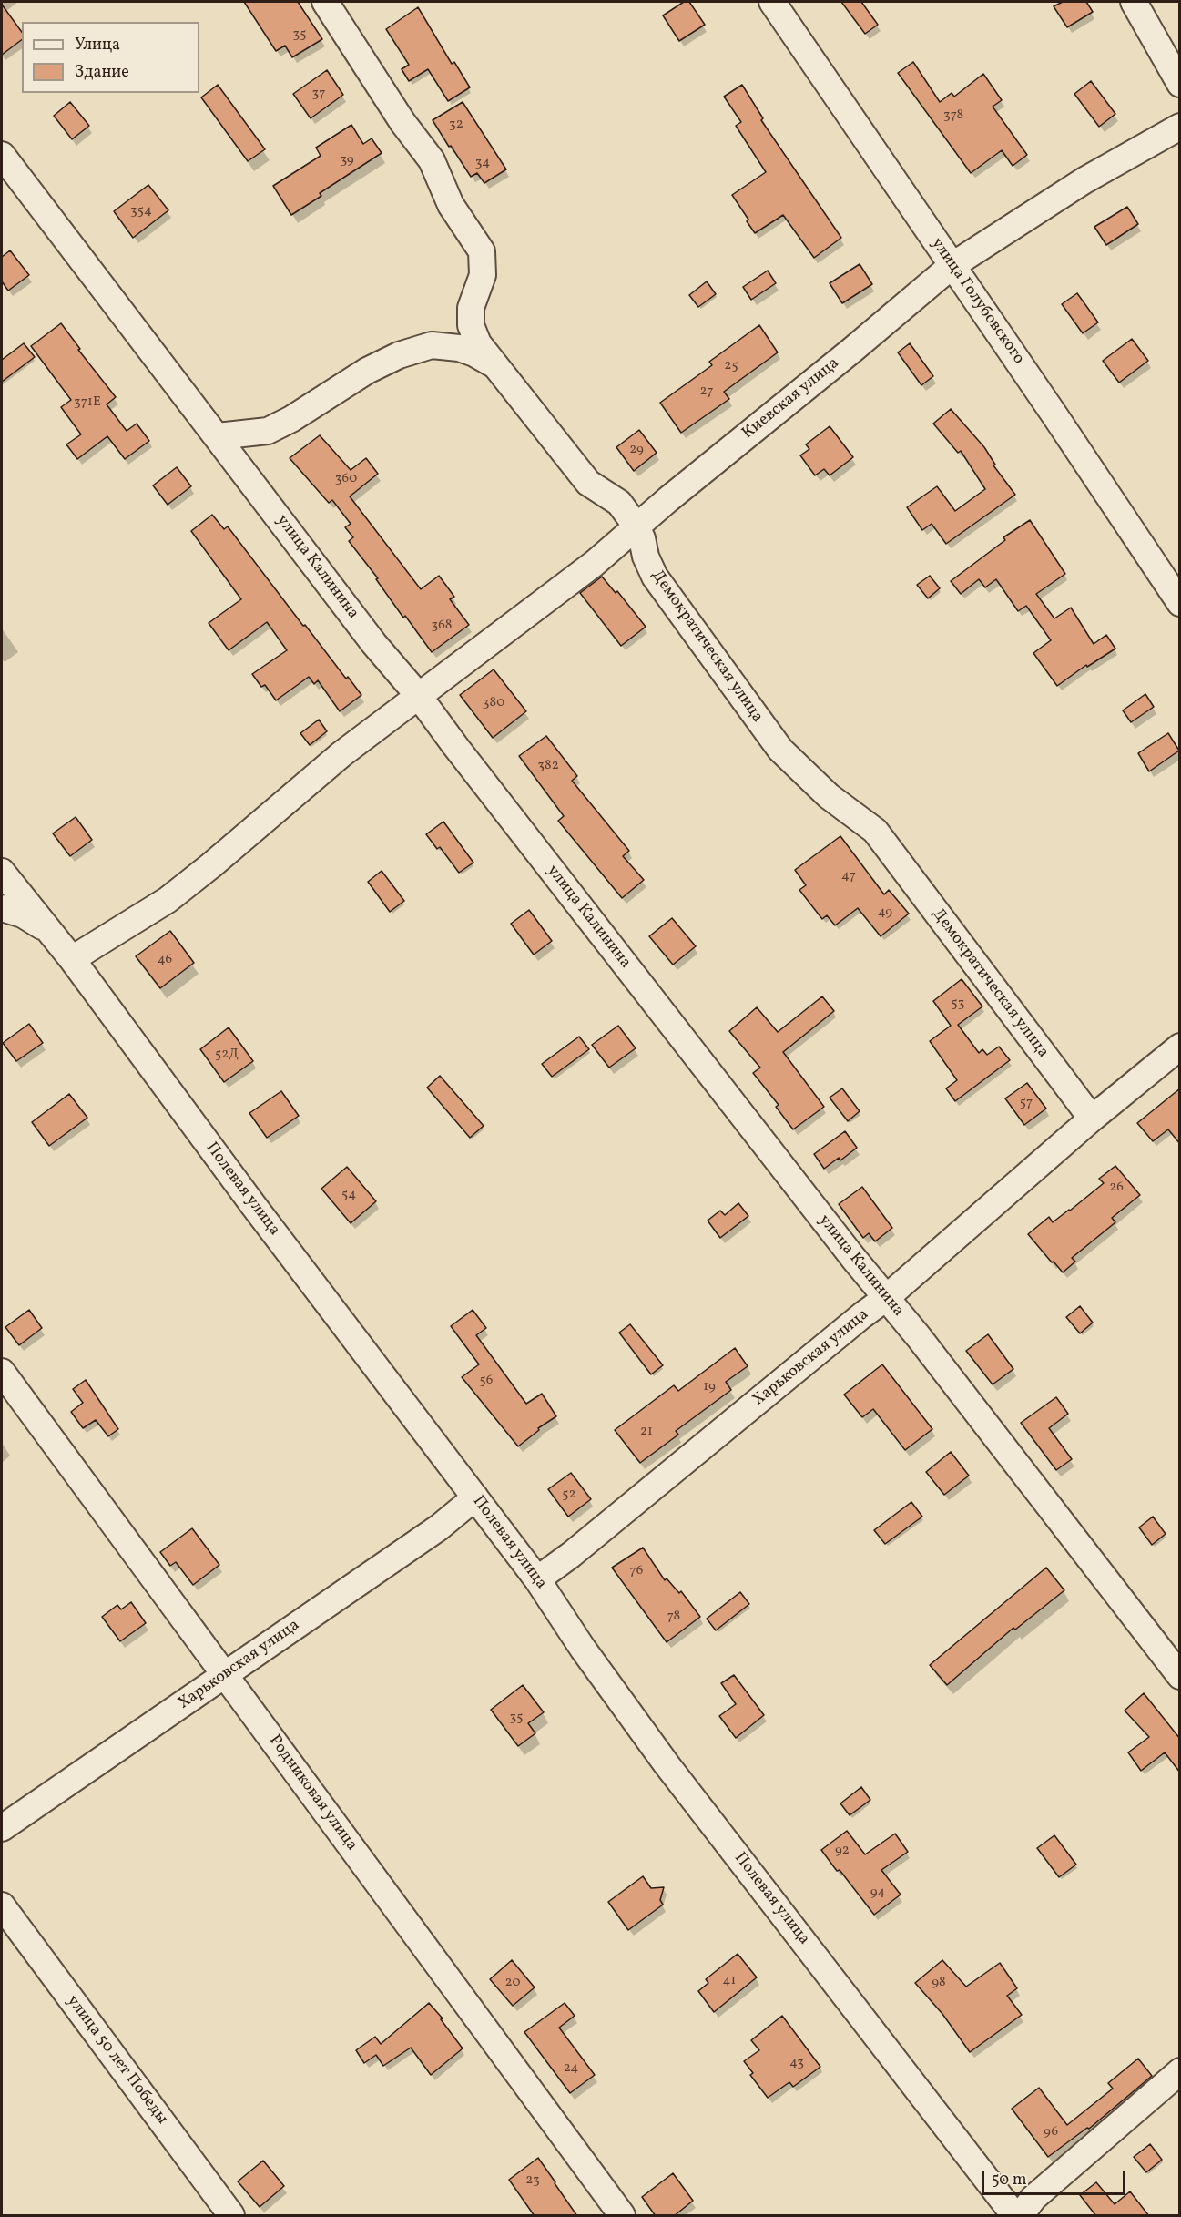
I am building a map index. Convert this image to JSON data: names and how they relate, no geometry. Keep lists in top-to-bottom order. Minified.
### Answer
{"streets":{"street":["улица Голубовского","Киевская улица","улица Калинина","Демократическая улица","Полевая улица","Харьковская улица","Родниковая улица","улица 50 лет Победы"]},"crossings":[["улица Голубовского","Киевская улица"],["Киевская улица","улица Калинина"],["Киевская улица","Демократическая улица"],["Киевская улица","Полевая улица"],["улица Калинина","Харьковская улица"],["Демократическая улица","Харьковская улица"],["Полевая улица","Харьковская улица"],["Харьковская улица","Родниковая улица"]],"house_numbers":["35","37","378","32","39","34","354","25","27","371Е","29","360","368","380","382","47","49","46","53","52Д","57","26","54","56","19","21","52","76","78","35","92","94","41","20","98","43","24","96","23"],"legend":["Улица","Здание"],"scale_bar":"50 m"}
